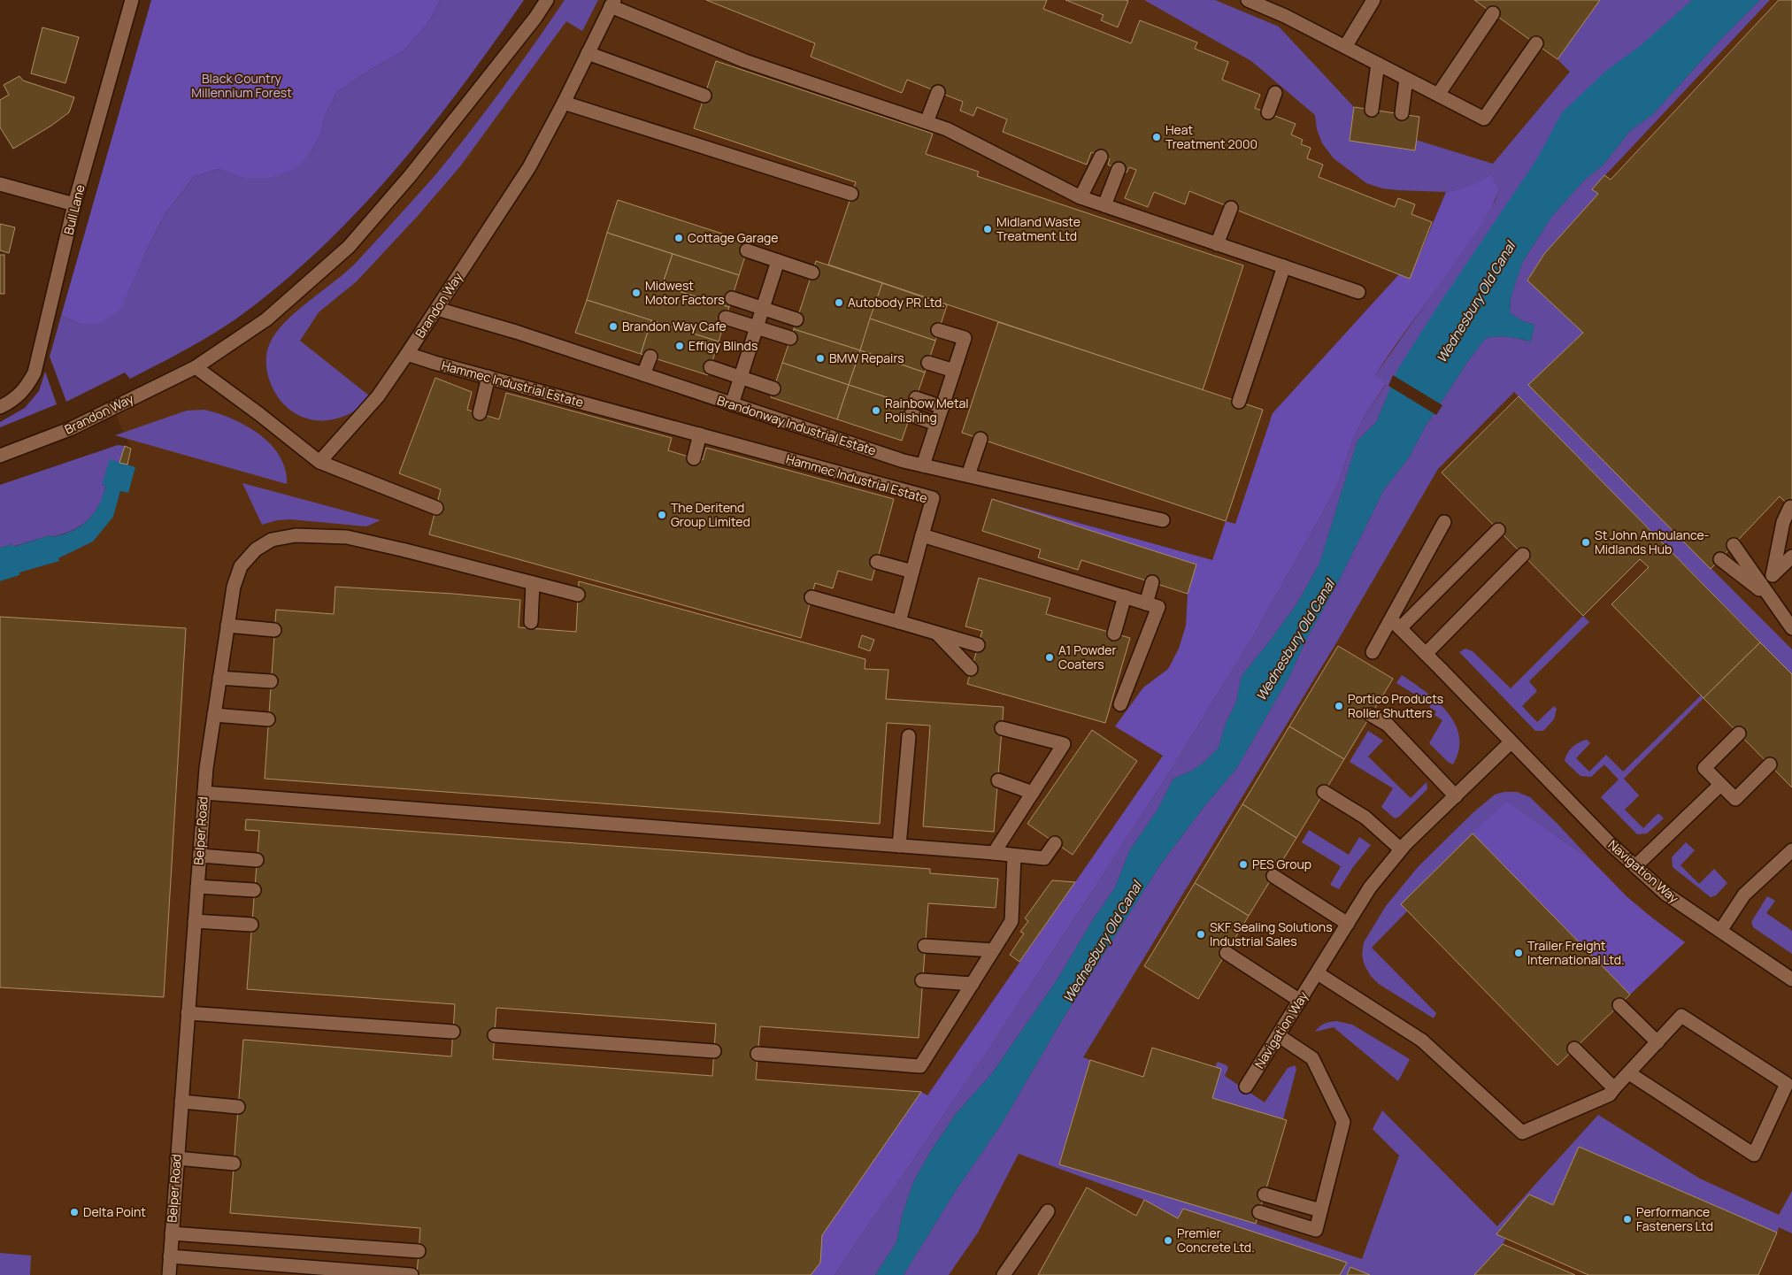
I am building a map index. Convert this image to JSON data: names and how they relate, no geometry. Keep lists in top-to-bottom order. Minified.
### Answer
{"streets":{"street":["Bull Lane","Brandon Way","Hammec Industrial Estate","Brandonway Industrial Estate","Belper Road","Navigation Way"]},"crossings":[["Brandon Way","Hammec Industrial Estate"],["Brandon Way","Brandonway Industrial Estate"]],"water":["Wednesbury Old Canal"],"parks":["Black Country Millennium Forest"],"places":["Heat Treatment 2000","Midland Waste Treatment Ltd","Cottage Garage","Midwest Motor Factors","Autobody PR Ltd.","Brandon Way Cafe","Effigy Blinds","BMW Repairs","Rainbow Metal Polishing","The Deritend Group Limited","St John Ambulance- Midlands Hub","A1 Powder Coaters","Portico Products Roller Shutters","PES Group","SKF Sealing Solutions Industrial Sales","Trailer Freight International Ltd.","Delta Point","Performance Fasteners Ltd","Premier Concrete Ltd."]}
